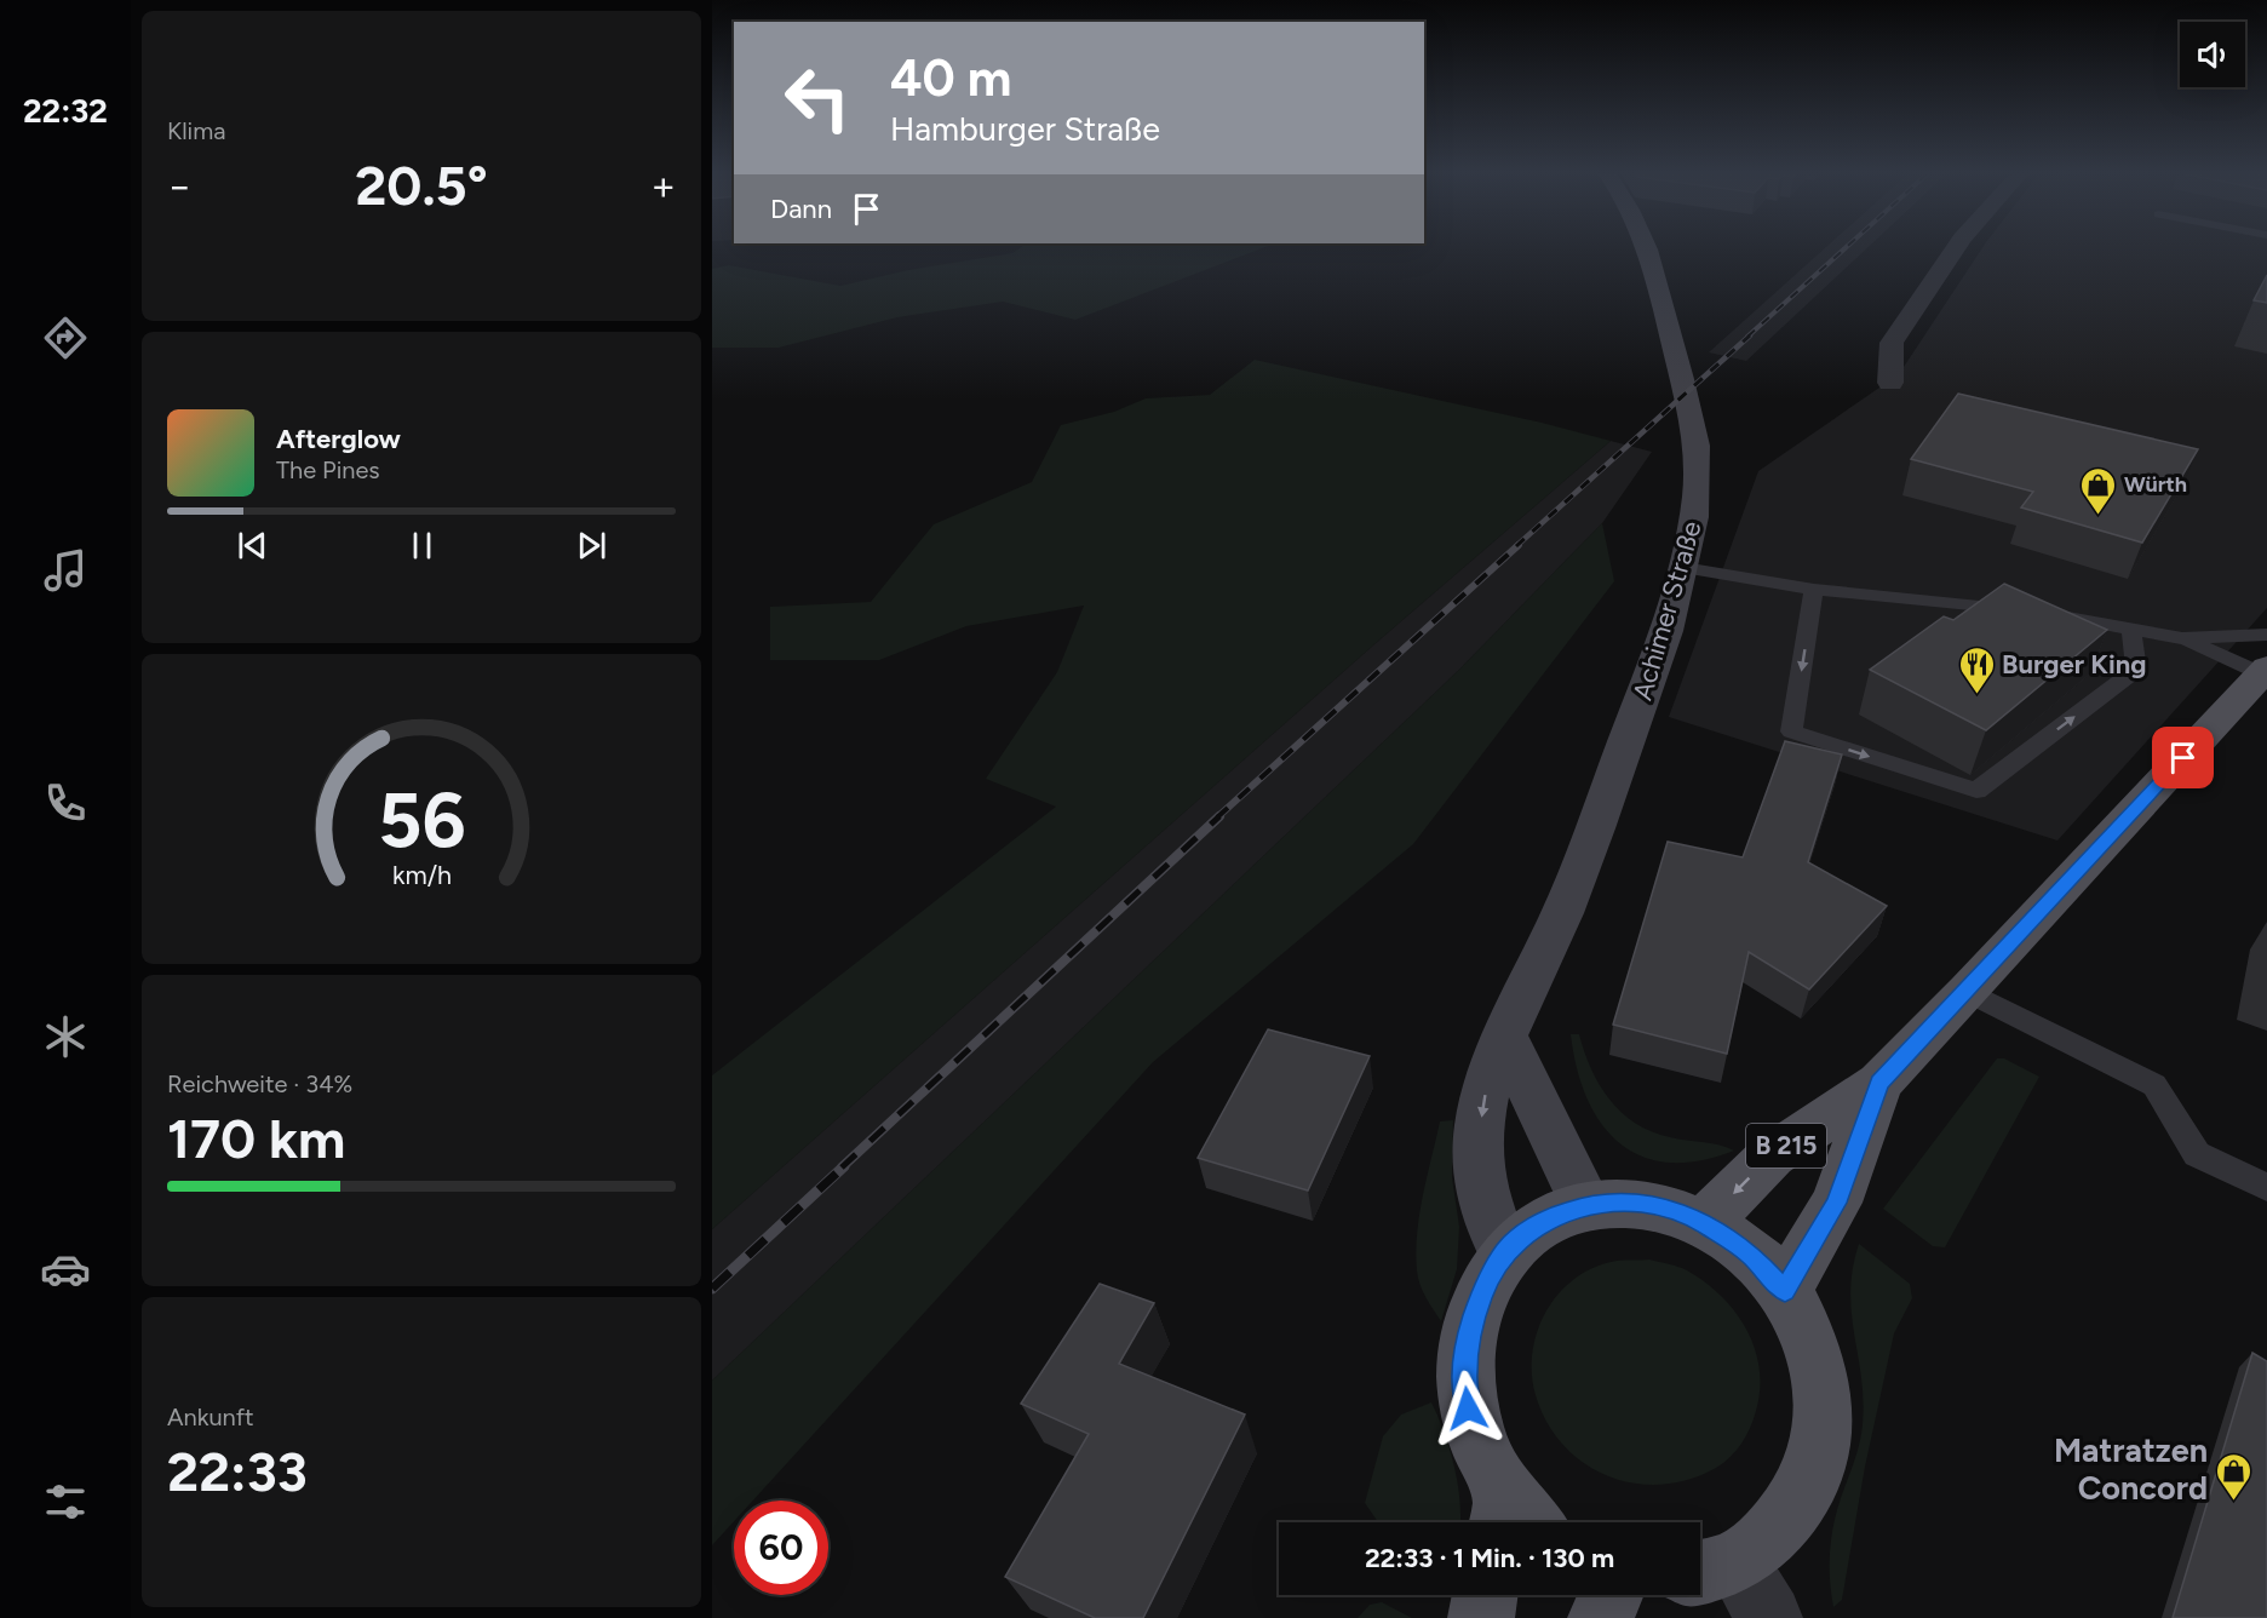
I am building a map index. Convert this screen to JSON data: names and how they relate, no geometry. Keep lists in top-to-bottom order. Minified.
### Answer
{"streets":{"main road":["Achimer Straße","B 215"]},"places":{"shop":["Würth","Matratzen Concord"],"restaurant":["Burger King"]},"page":{"tabs":"22:32","tile":["Klima",["Reichweite · 34%","170 km"],["Ankunft","22:33"]],"turn":["40 m","Hamburger Straße"],"heat":["−","20.5°","+"],"then":"Dann","song":["Afterglow","The Pines"],"limit":"60","trip":"22:33 · 1 Min. · 130 m","gauge":["56","km/h"]}}
